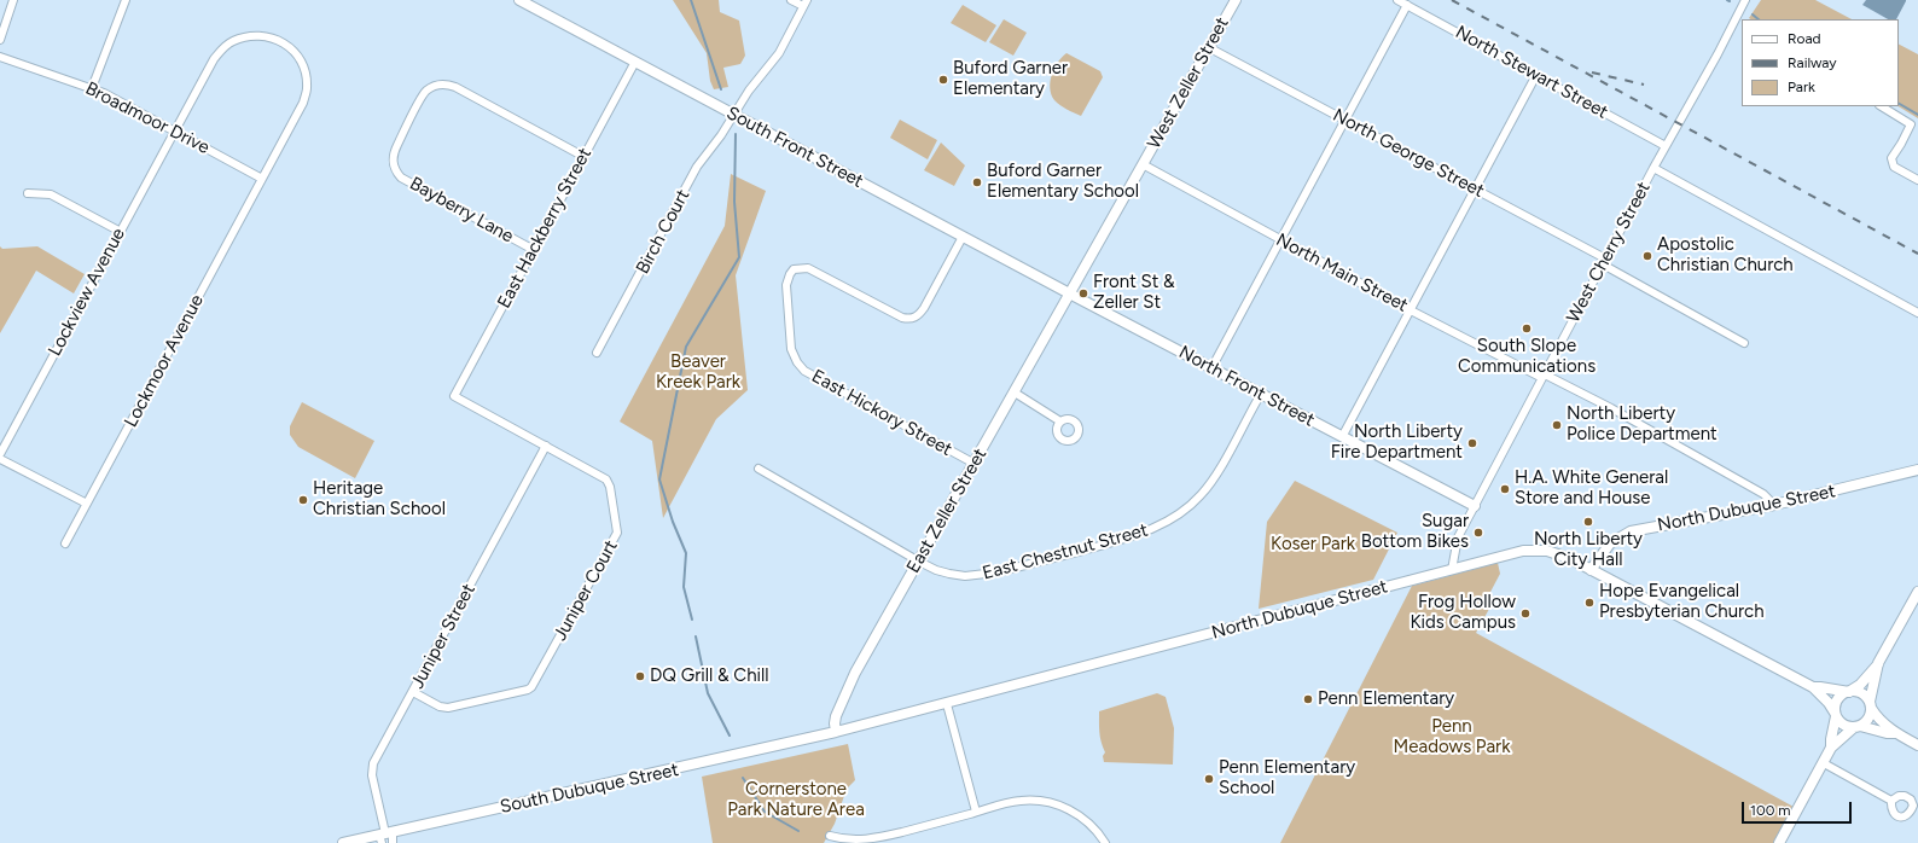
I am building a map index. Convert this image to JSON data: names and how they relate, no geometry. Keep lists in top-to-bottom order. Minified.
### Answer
{"streets":{"street":["North Stewart Street","West Zeller Street","Broadmoor Drive","South Front Street","North George Street","Bayberry Lane","East Hackberry Street","Birch Court","West Cherry Street","North Main Street","Lockview Avenue","Lockmoor Avenue","North Front Street","East Hickory Street","North Dubuque Street","East Zeller Street","East Chestnut Street","Juniper Court","Juniper Street","South Dubuque Street"]},"crossings":[["North Stewart Street","West Cherry Street"],["West Zeller Street","South Front Street"],["West Zeller Street","North George Street"],["West Zeller Street","North Main Street"],["West Zeller Street","North Front Street"],["West Zeller Street","East Zeller Street"],["Broadmoor Drive","Lockview Avenue"],["Broadmoor Drive","Lockmoor Avenue"],["South Front Street","East Hackberry Street"],["South Front Street","Birch Court"],["South Front Street","North Front Street"],["South Front Street","East Hickory Street"],["South Front Street","East Zeller Street"],["North George Street","West Cherry Street"],["Bayberry Lane","East Hackberry Street"],["East Hackberry Street","Juniper Court"],["West Cherry Street","North Main Street"],["West Cherry Street","North Front Street"],["West Cherry Street","North Dubuque Street"],["North Main Street","North Dubuque Street"],["Lockview Avenue","Lockmoor Avenue"],["North Front Street","East Zeller Street"],["North Front Street","East Chestnut Street"],["East Hickory Street","East Zeller Street"],["North Dubuque Street","East Zeller Street"],["North Dubuque Street","South Dubuque Street"],["East Zeller Street","East Chestnut Street"],["East Zeller Street","South Dubuque Street"],["Juniper Court","Juniper Street"],["Juniper Street","South Dubuque Street"]],"parks":["Beaver Kreek Park","Koser Park","Penn Meadows Park","Cornerstone Park Nature Area"],"places":["Buford Garner Elementary","Buford Garner Elementary School","Apostolic Christian Church","Front St & Zeller St","South Slope Communications","North Liberty Police Department","North Liberty Fire Department","H.A. White General Store and House","Heritage Christian School","North Liberty City Hall","Sugar Bottom Bikes","Hope Evangelical Presbyterian Church","Frog Hollow Kids Campus","DQ Grill & Chill","Penn Elementary","Penn Elementary School"],"legend":["Road","Railway","Park"],"scale_bar":"100 m"}
